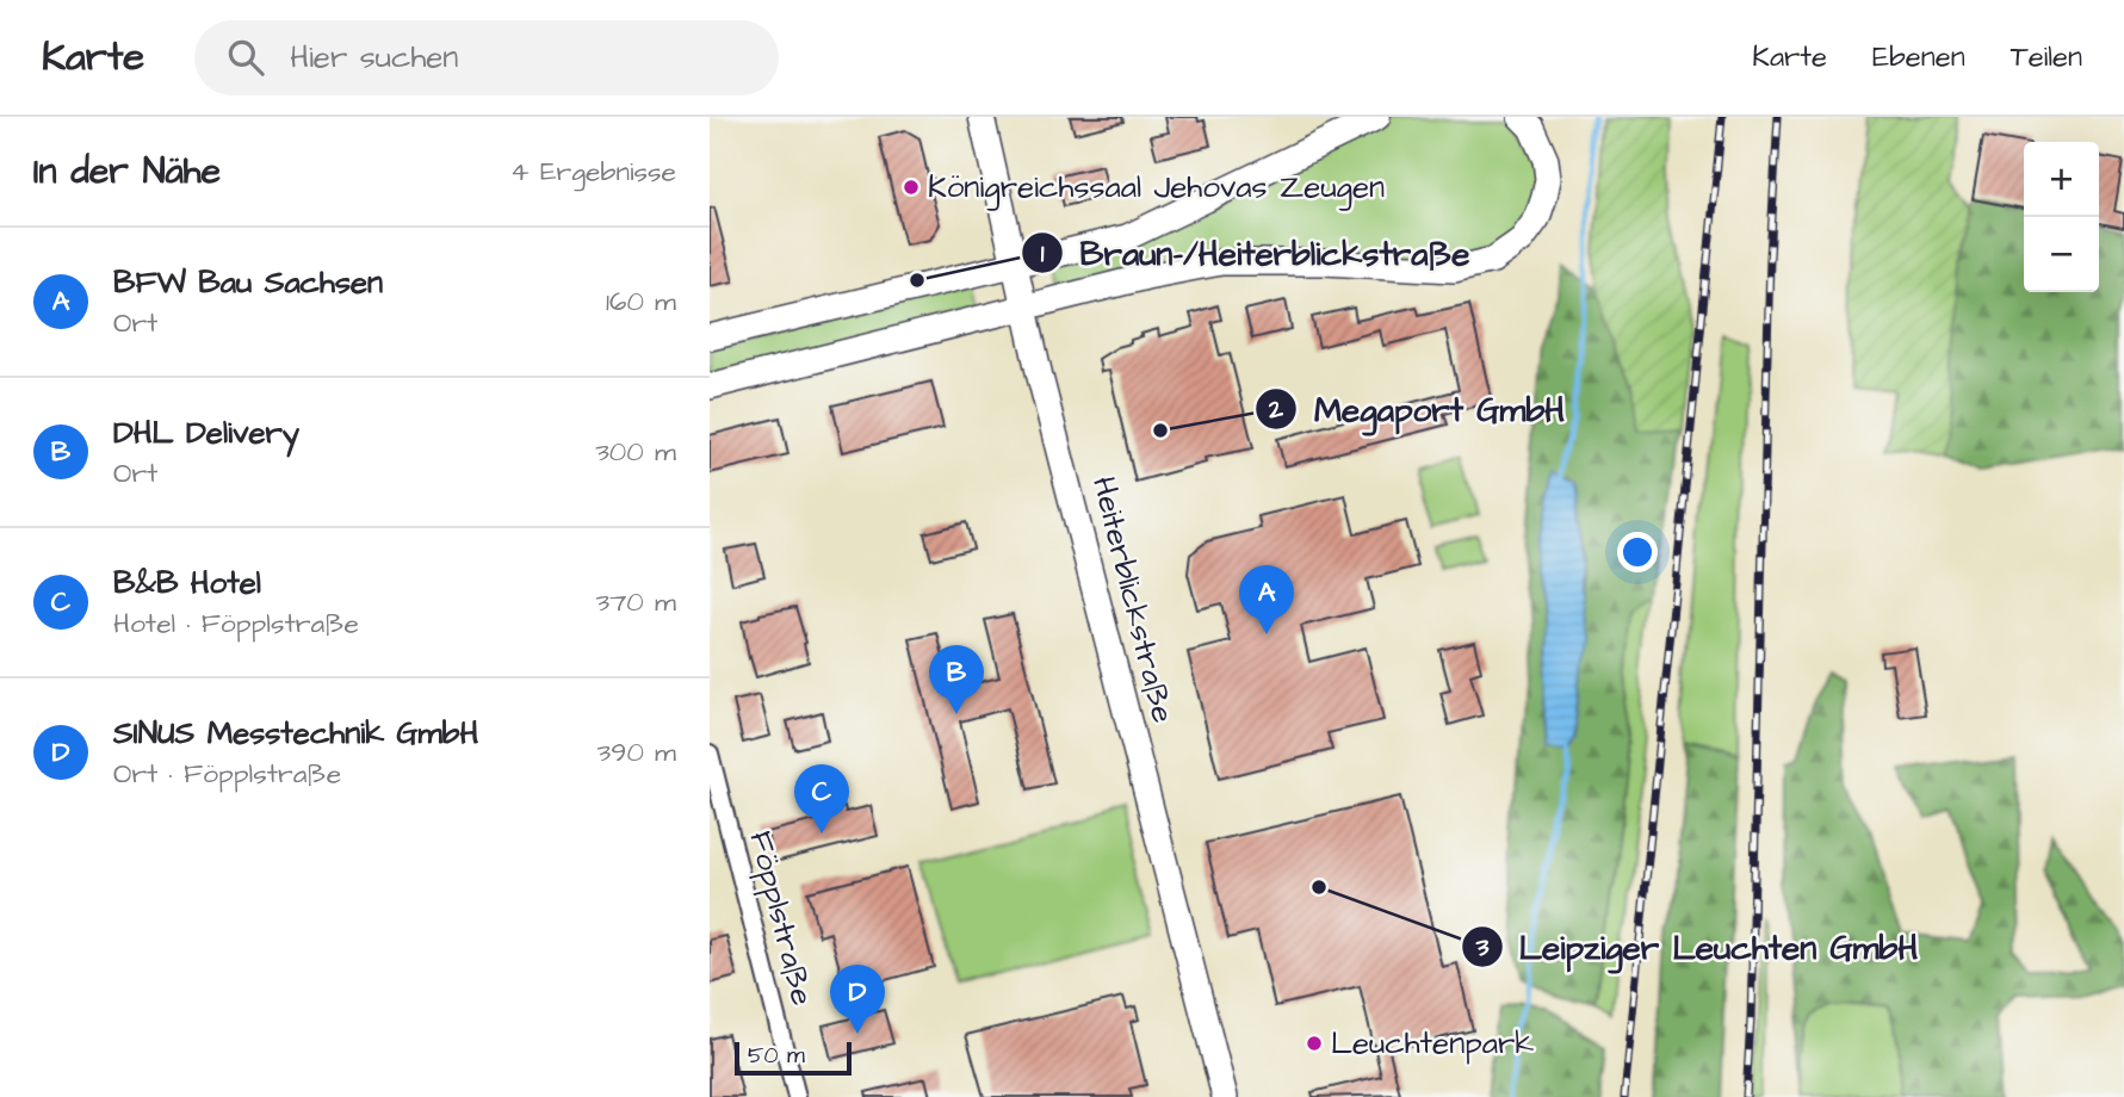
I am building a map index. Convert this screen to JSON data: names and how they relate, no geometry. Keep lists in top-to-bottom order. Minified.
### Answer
{"streets":{"main road":["Heiterblickstraße"],"street":["Föpplstraße"]},"places":["Königreichssaal Jehovas Zeugen","Braun-/Heiterblickstraße","Megaport GmbH","Leipziger Leuchten GmbH","Leuchtenpark"],"scale_bar":"50 m","page":{"header":"Karte","search":"Hier suchen","nav":["Karte","Ebenen","Teilen"],"heading":["In der Nähe","4 Ergebnisse"],"map_buttons":["+","−"],"list":[{"mark":"A","name":"BFW Bau Sachsen","note":"Ort","value":"160 m"},{"mark":"B","name":"DHL Delivery","note":"Ort","value":"300 m"},{"mark":"C","name":"B&B Hotel","note":"Hotel · Föpplstraße","value":"370 m"},{"mark":"D","name":"SINUS Messtechnik GmbH","note":"Ort · Föpplstraße","value":"390 m"}],"pins":["A","B","C","D"],"scale":"50 m"}}
